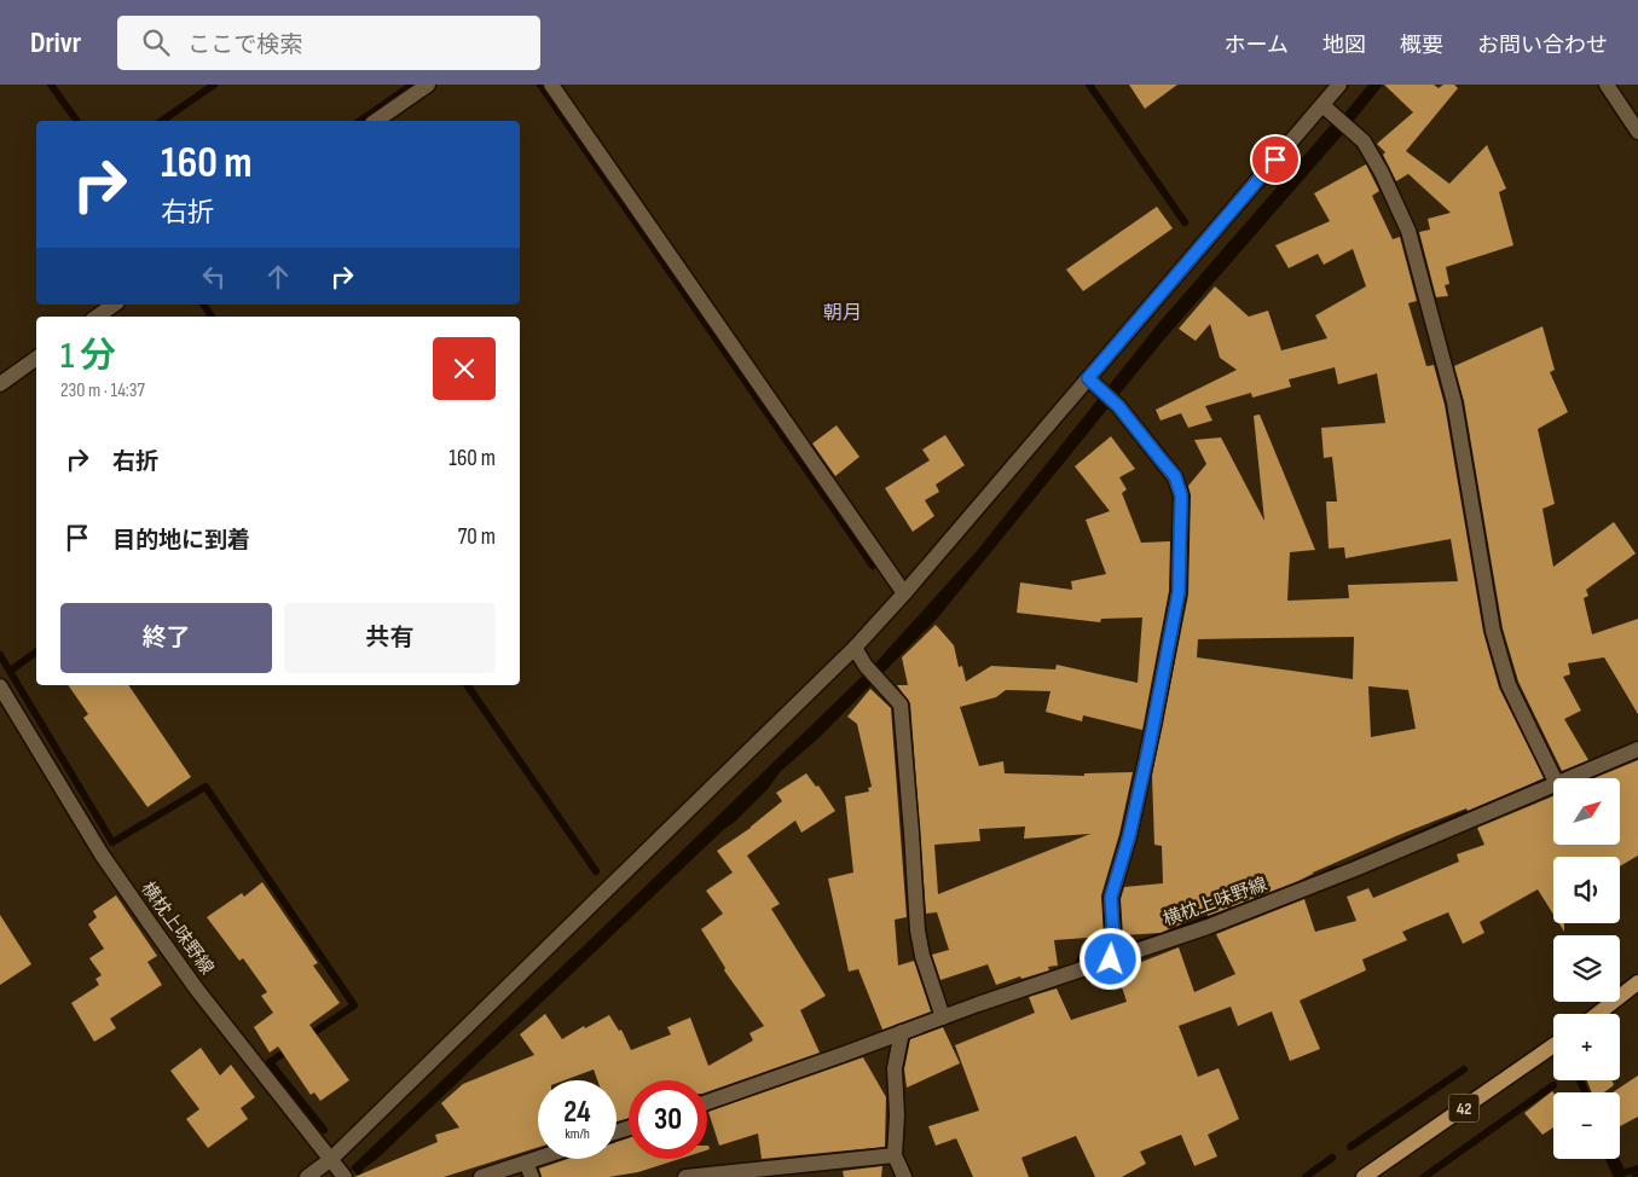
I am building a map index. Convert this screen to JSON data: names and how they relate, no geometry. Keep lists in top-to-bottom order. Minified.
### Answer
{"streets":{"main road":["42"],"street":["横枕上味野線"]},"districts":["朝月"],"north":"top right","page":{"header":"Drivr","search":"ここで検索","nav":["ホーム","地図","概要","お問い合わせ"],"turn":["160 m","右折"],"heading":["1 分","230 m · 14:37"],"list":[{"name":"右折","value":"160 m"},{"name":"目的地に到着","value":"70 m"}],"buttons":["終了","共有"],"map_buttons":["+","−"],"speed":"24 km/h","limit":"30"}}
